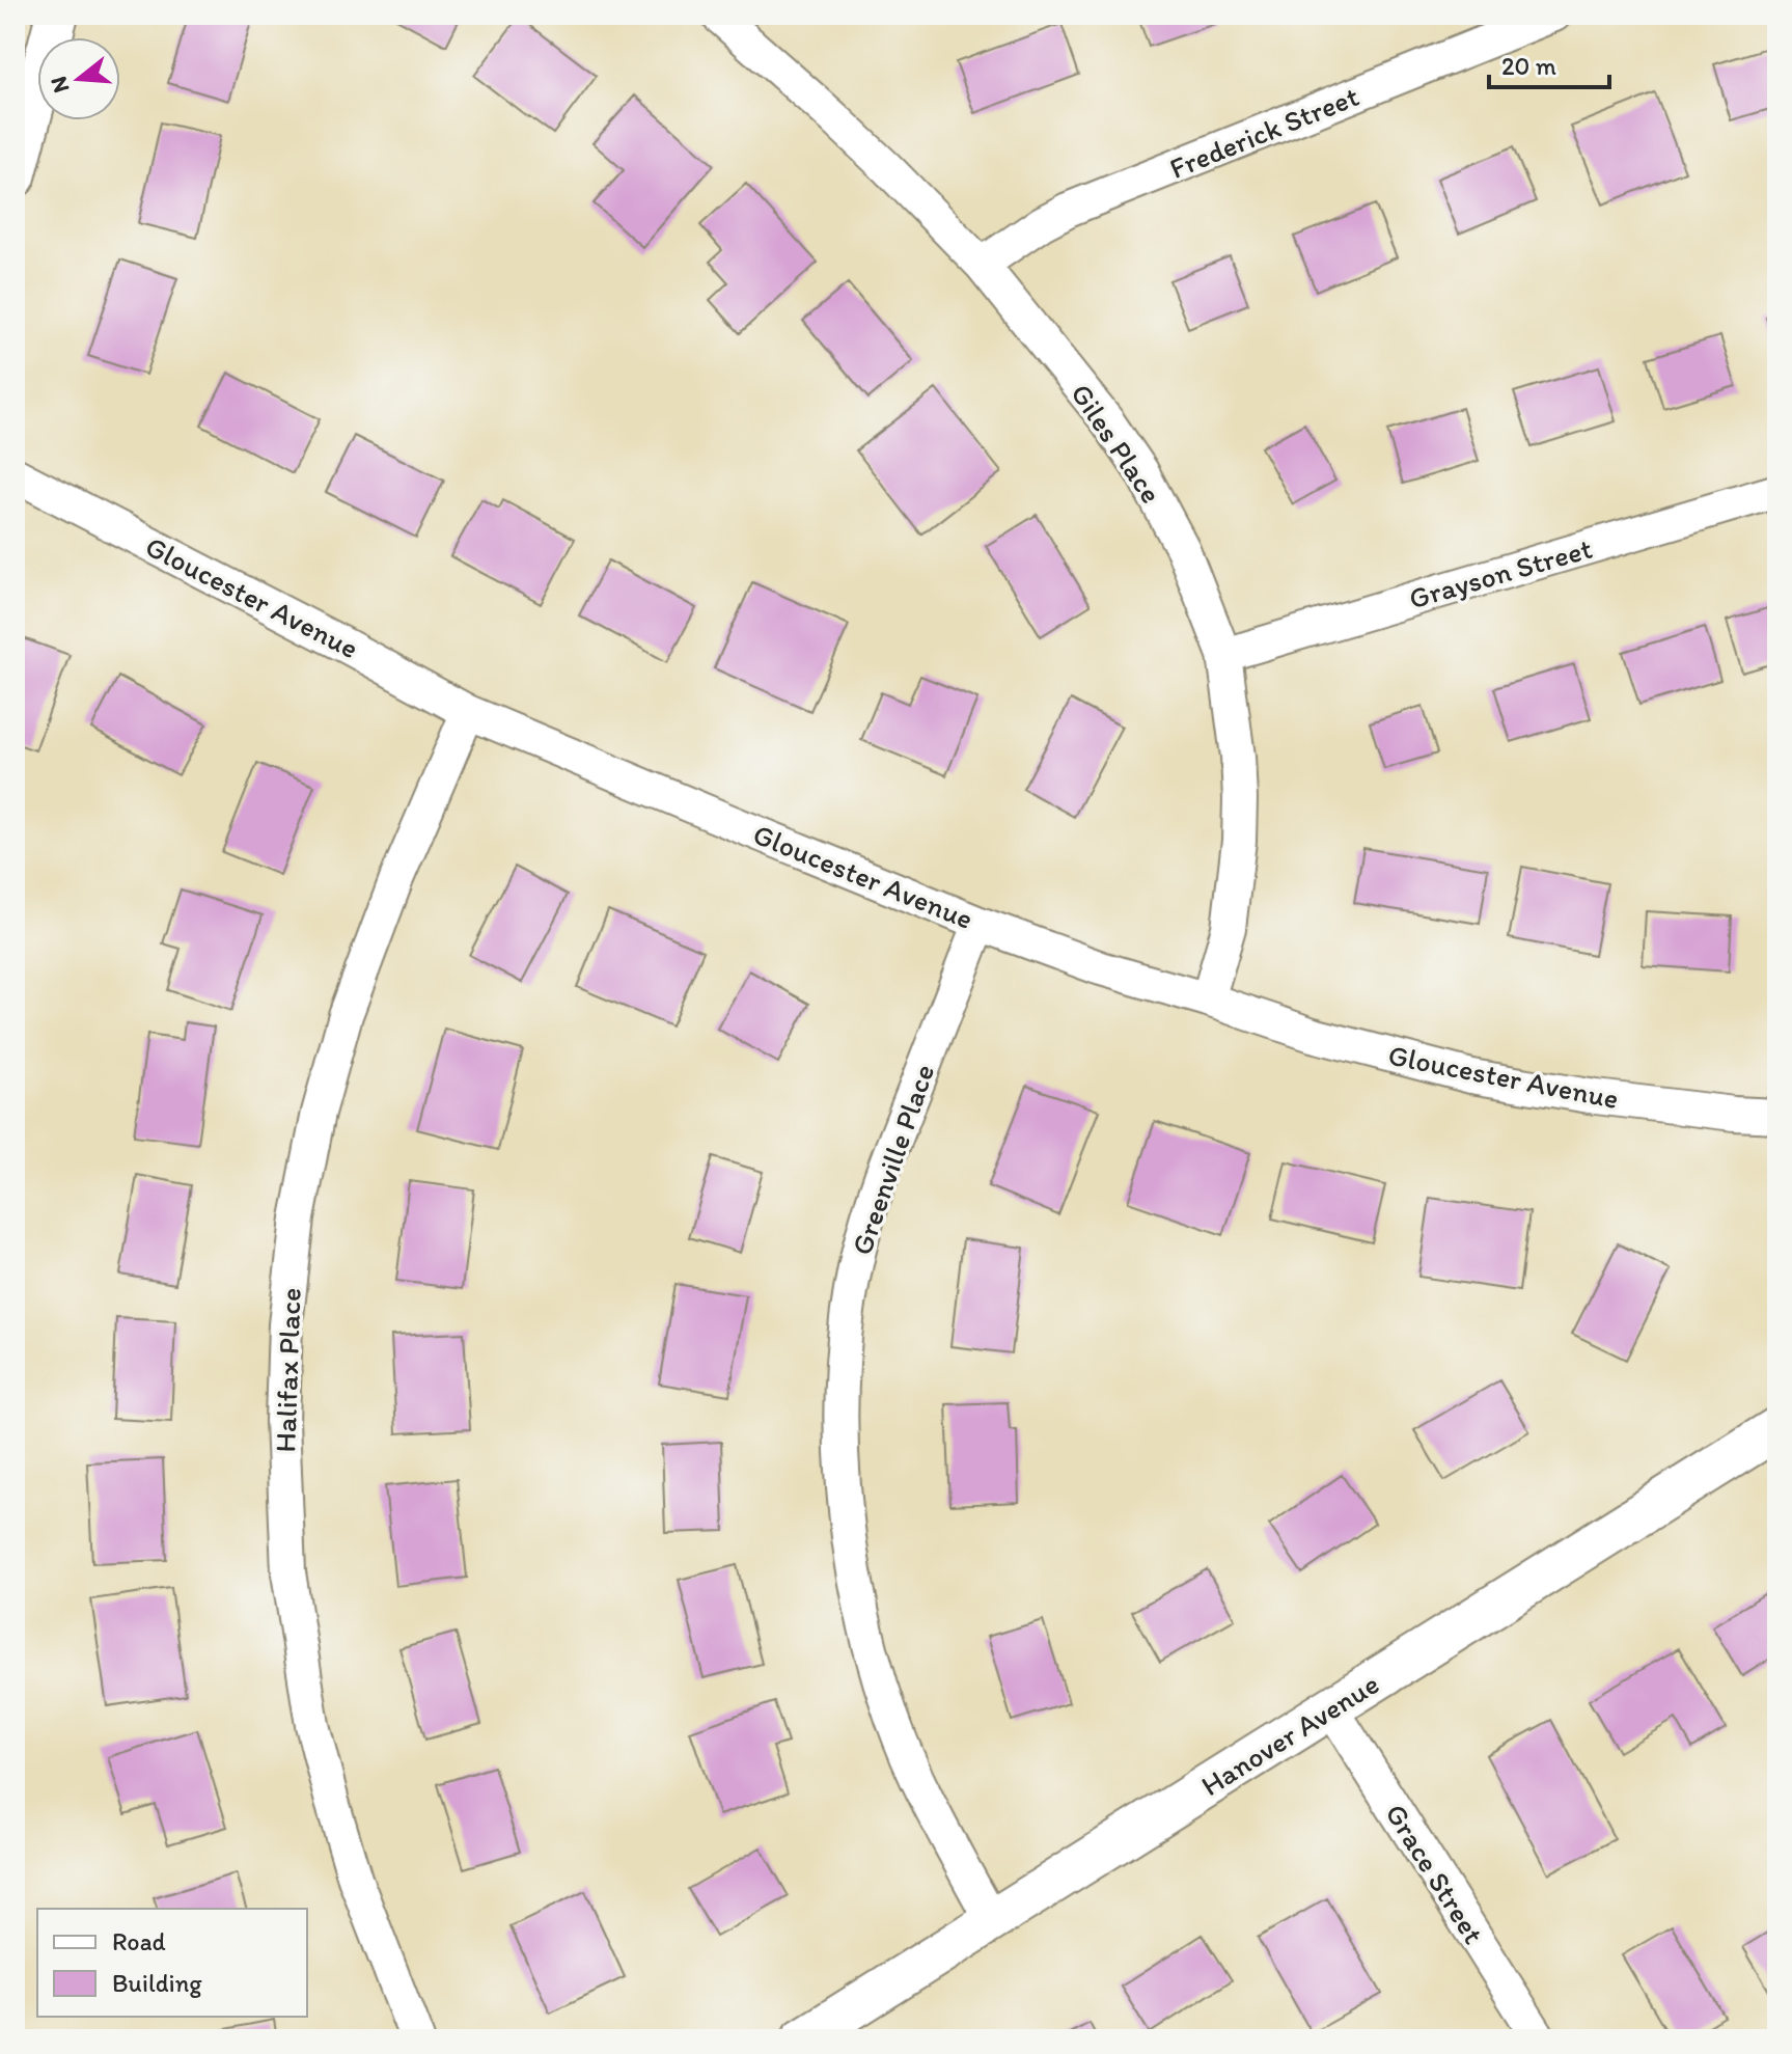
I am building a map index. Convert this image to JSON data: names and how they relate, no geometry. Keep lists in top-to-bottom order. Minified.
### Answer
{"streets":{"street":["Frederick Street","Giles Place","Grayson Street","Gloucester Avenue","Greenville Place","Halifax Place","Hanover Avenue","Grace Street"]},"crossings":[["Frederick Street","Giles Place"],["Giles Place","Grayson Street"],["Giles Place","Gloucester Avenue"],["Gloucester Avenue","Greenville Place"],["Gloucester Avenue","Halifax Place"],["Greenville Place","Hanover Avenue"],["Hanover Avenue","Grace Street"]],"legend":["Road","Building"],"scale_bar":"20 m","north":"left"}
